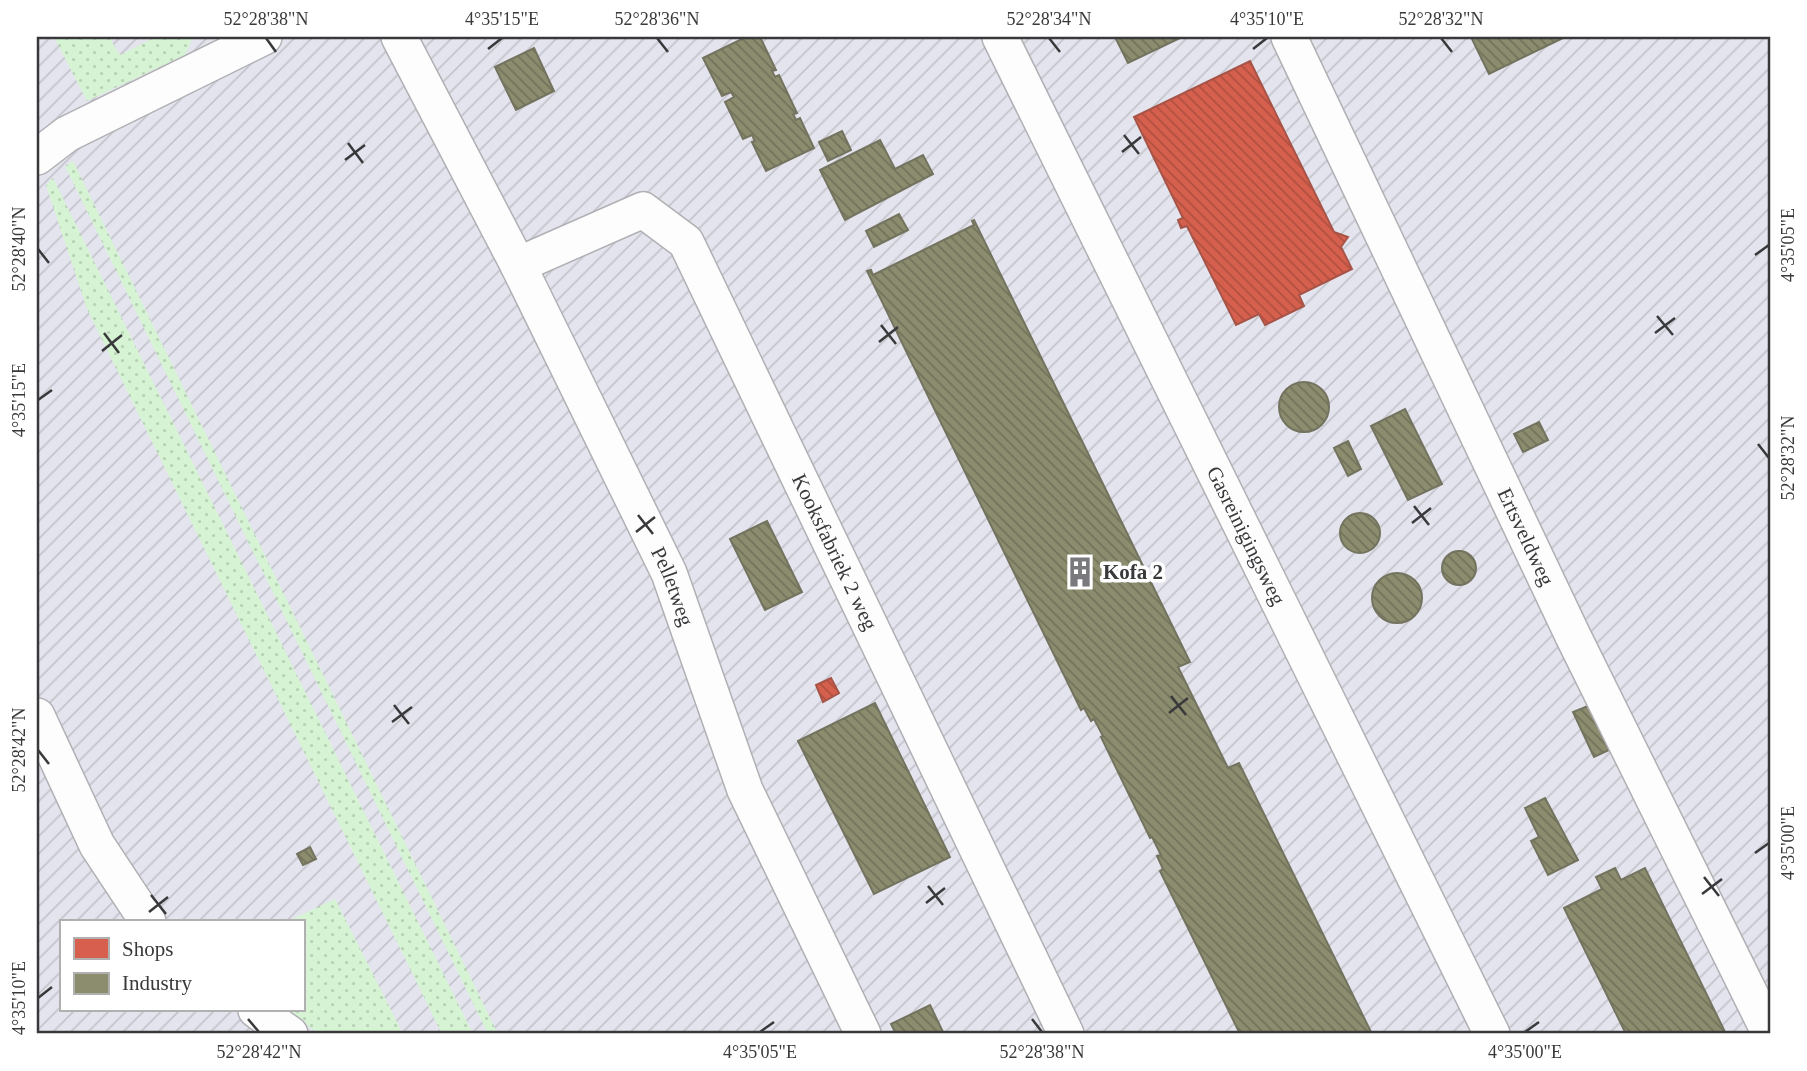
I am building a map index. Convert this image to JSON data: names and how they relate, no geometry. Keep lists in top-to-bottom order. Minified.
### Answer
{"streets":{"lane":["Gasreinigingsweg","Ertsveldweg","Kooksfabriek 2 weg","Pelletweg"]},"crossings":[["Kooksfabriek 2 weg","Pelletweg"]],"places":{"building":["Kofa 2"]},"legend":["Shops","Industry"],"coordinates":["52°28'38\"N","4°35'15\"E","52°28'36\"N","52°28'34\"N","4°35'10\"E","52°28'32\"N","4°35'05\"E","52°28'40\"N","52°28'42\"N","4°35'00\"E"]}
